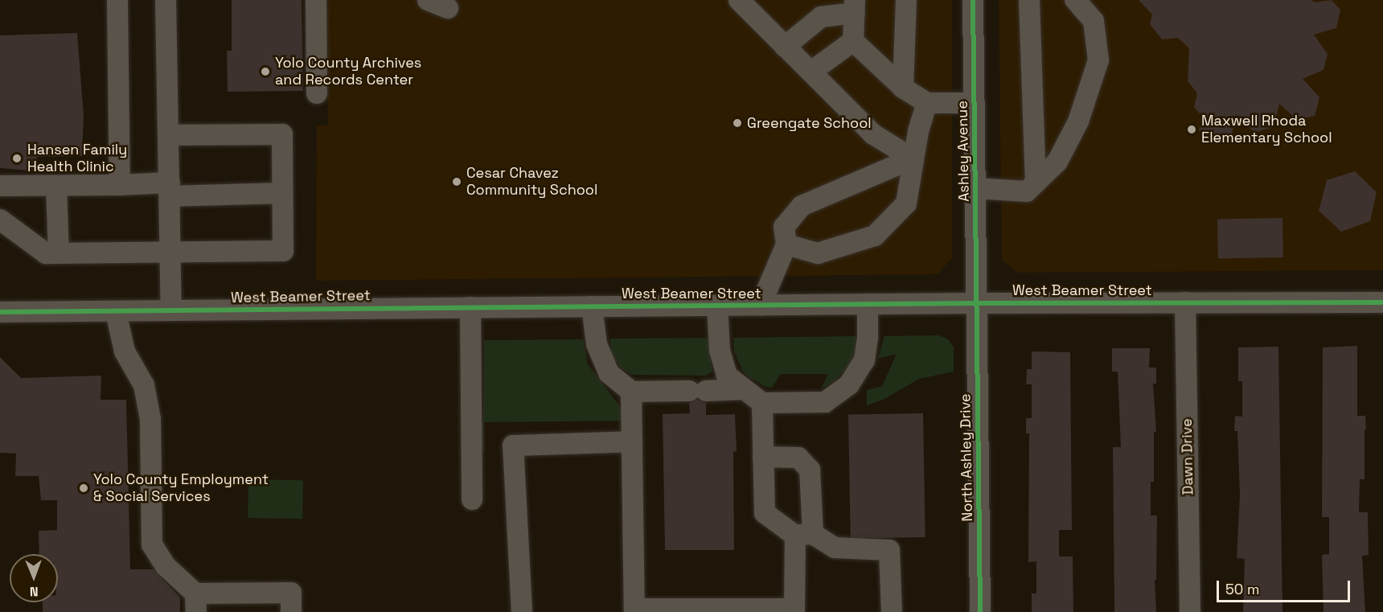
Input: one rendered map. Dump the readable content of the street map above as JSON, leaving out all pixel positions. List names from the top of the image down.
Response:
{
  "streets": {
    "street": [
      "Ashley Avenue",
      "West Beamer Street",
      "Dawn Drive",
      "North Ashley Drive"
    ]
  },
  "crossings": [
    ["Ashley Avenue", "West Beamer Street"],
    ["Ashley Avenue", "North Ashley Drive"],
    ["West Beamer Street", "Dawn Drive"],
    ["West Beamer Street", "North Ashley Drive"]
  ],
  "places": [
    "Yolo County Archives and Records Center",
    "Greengate School",
    "Maxwell Rhoda Elementary School",
    "Hansen Family Health Clinic",
    "Cesar Chavez Community School",
    "Yolo County Employment & Social Services"
  ],
  "scale_bar": "50 m",
  "north": "bottom"
}
